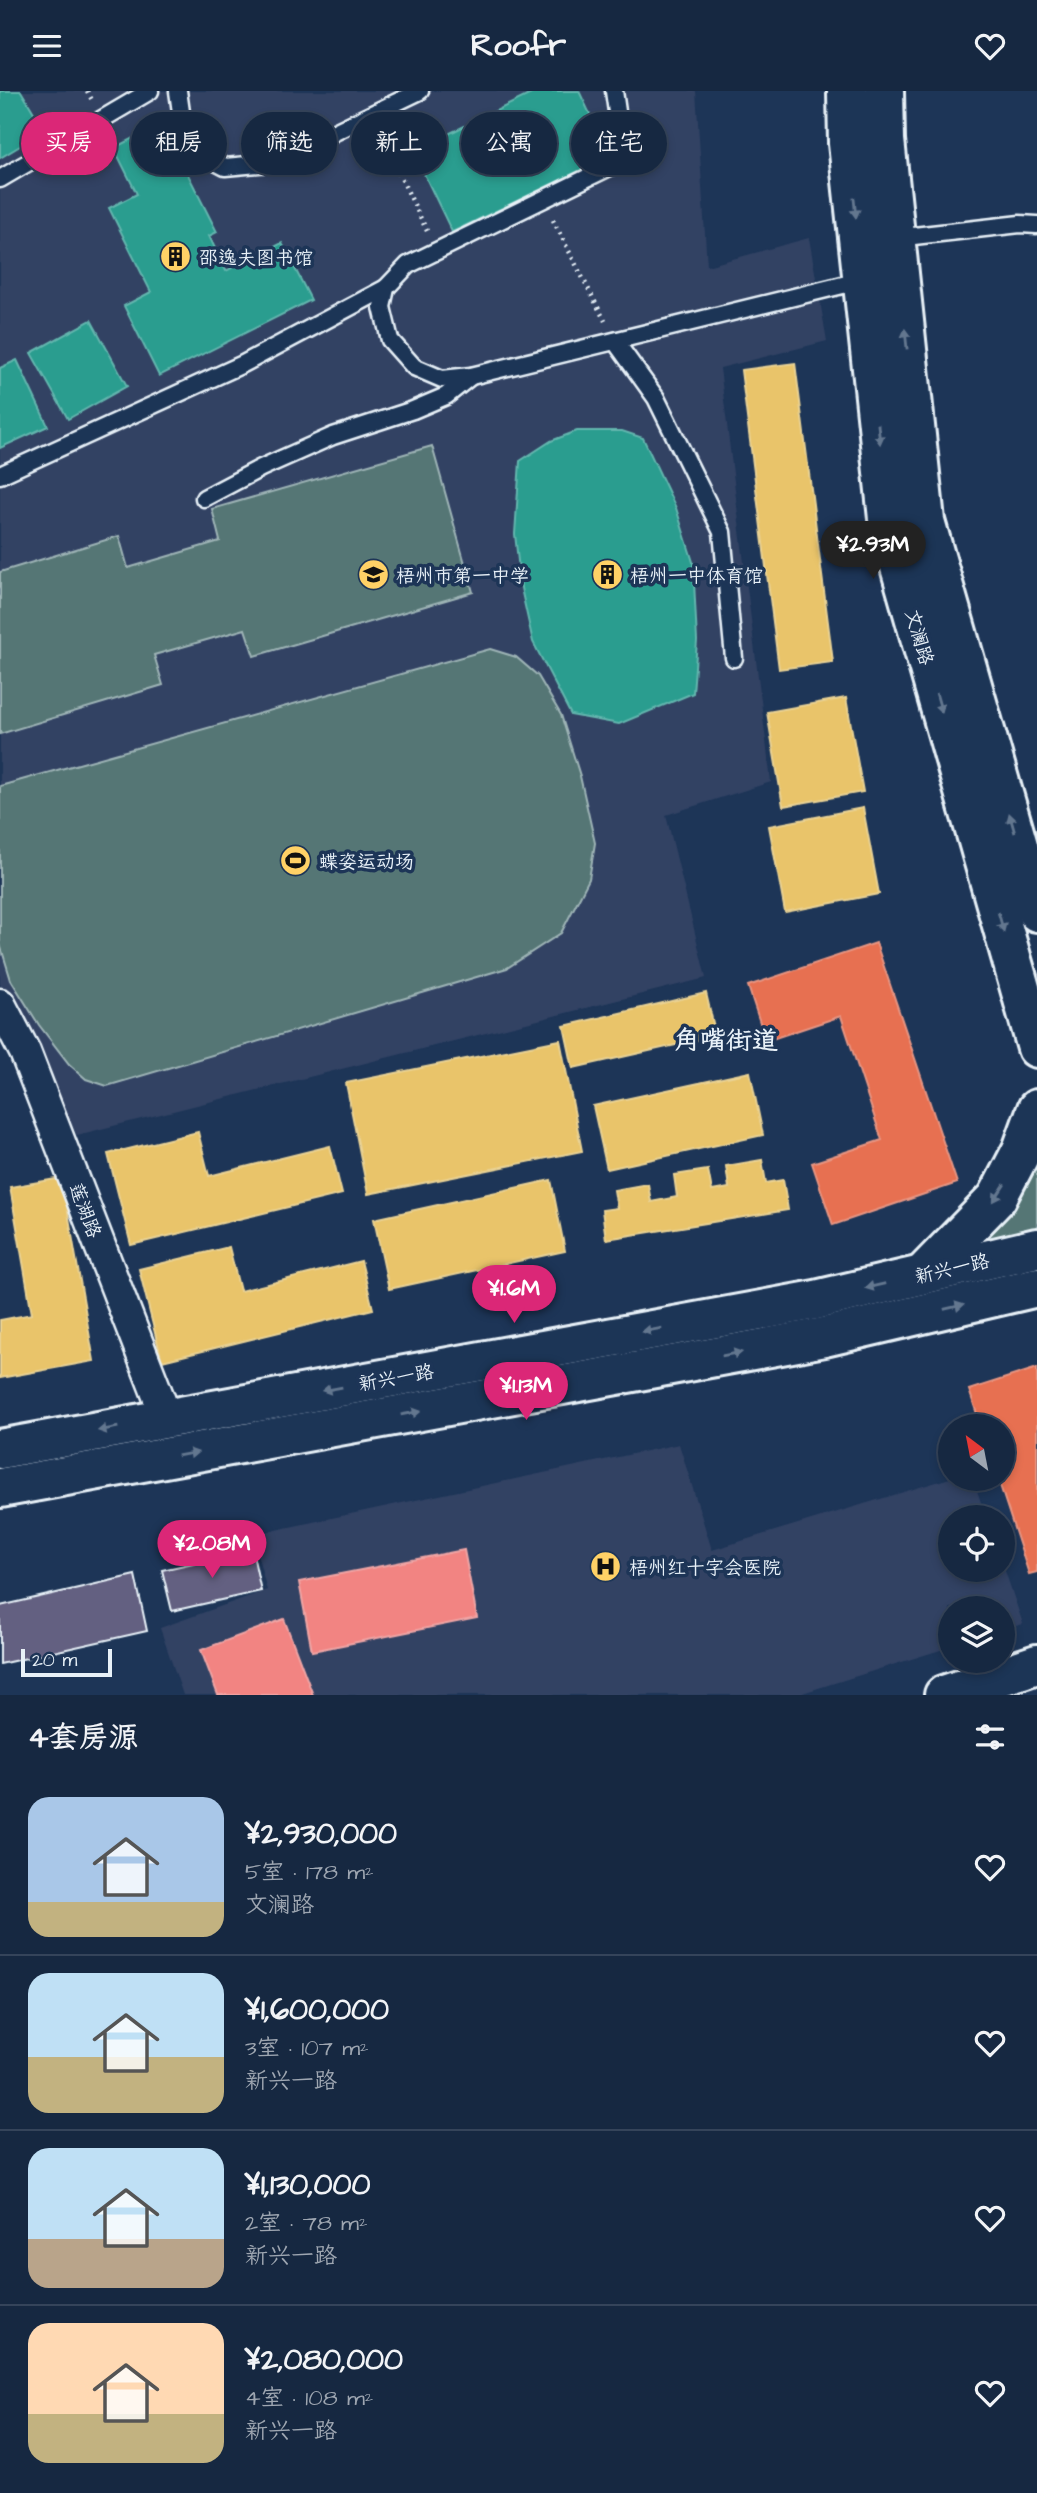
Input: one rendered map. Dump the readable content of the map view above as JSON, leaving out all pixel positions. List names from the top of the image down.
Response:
{
  "streets": {
    "main road": ["文澜路", "新兴一路"],
    "street": ["莲湖路"]
  },
  "crossings": [
    ["莲湖路", "新兴一路"]
  ],
  "districts": ["角嘴街道"],
  "places": {
    "building": ["邵逸夫图书馆", "梧州一中体育馆"],
    "school or university": ["梧州市第一中学"],
    "sports": ["蝶姿运动场"],
    "hospital": ["梧州红十字会医院"]
  },
  "scale_bar": "20 m",
  "north": "top left",
  "page": {
    "header": "Roofr",
    "chip": [
      "买房",
      "租房",
      "筛选",
      "新上",
      "公寓",
      "住宅"
    ],
    "price": [
      "¥2.93M",
      "¥1.6M",
      "¥1.13M",
      "¥2.08M"
    ],
    "scale": "20 m",
    "heading": "4套房源",
    "list": [
      {
        "name": "¥2,930,000",
        "note": "5室 · 178 m² · 文澜路"
      },
      {
        "name": "¥1,600,000",
        "note": "3室 · 107 m² · 新兴一路"
      },
      {
        "name": "¥1,130,000",
        "note": "2室 · 78 m² · 新兴一路"
      },
      {
        "name": "¥2,080,000",
        "note": "4室 · 108 m² · 新兴一路"
      }
    ]
  }
}
